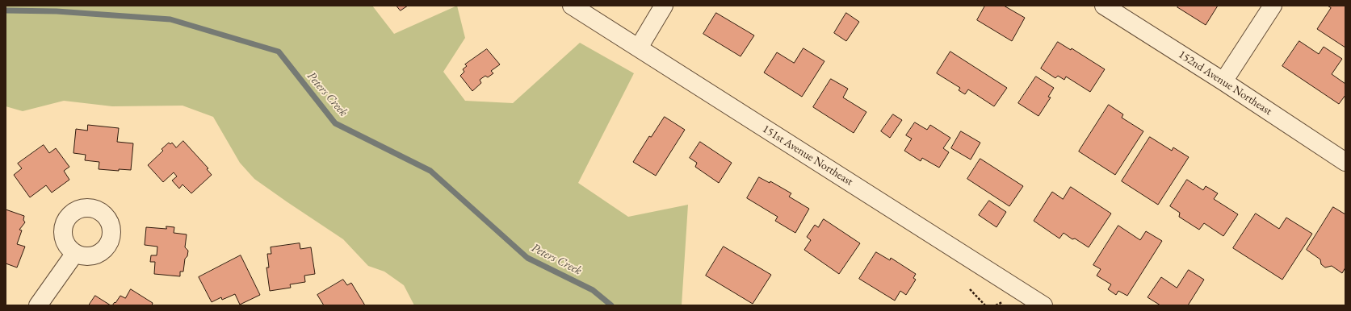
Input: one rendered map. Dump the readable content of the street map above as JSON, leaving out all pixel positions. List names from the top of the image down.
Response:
{
  "streets": {
    "street": ["152nd Avenue Northeast", "151st Avenue Northeast"]
  },
  "water": ["Peters Creek"]
}
